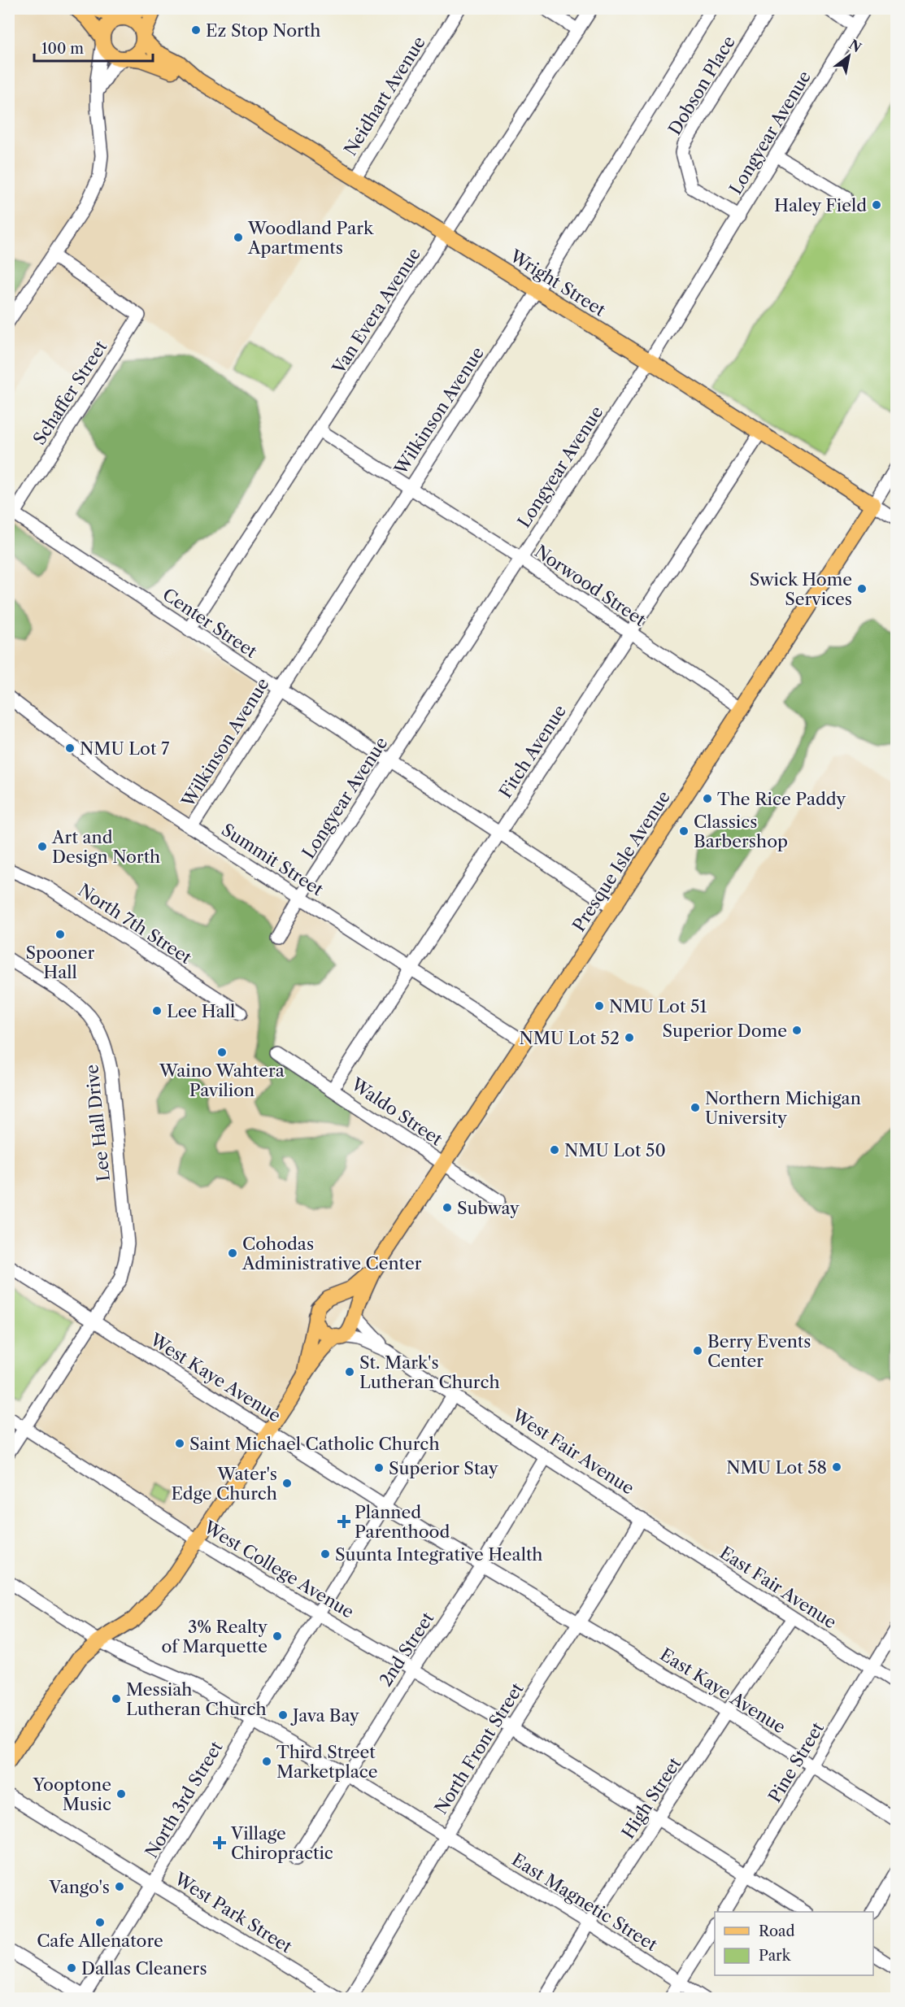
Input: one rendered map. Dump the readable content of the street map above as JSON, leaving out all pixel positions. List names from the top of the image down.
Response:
{
  "streets": {
    "main road": ["Wright Street", "Presque Isle Avenue", "West Fair Avenue"],
    "street": [
      "Dobson Place",
      "Neidhart Avenue",
      "Longyear Avenue",
      "Van Evera Avenue",
      "Schaffer Street",
      "Wilkinson Avenue",
      "Norwood Street",
      "Center Street",
      "Fitch Avenue",
      "Summit Street",
      "North 7th Street",
      "Waldo Street",
      "Lee Hall Drive",
      "West Kaye Avenue",
      "West College Avenue",
      "East Fair Avenue",
      "2nd Street",
      "East Kaye Avenue",
      "North Front Street",
      "Pine Street",
      "High Street",
      "North 3rd Street",
      "East Magnetic Street",
      "West Park Street"
    ]
  },
  "crossings": [
    ["Dobson Place", "Longyear Avenue"],
    ["Neidhart Avenue", "Wright Street"],
    ["Longyear Avenue", "Wright Street"],
    ["Longyear Avenue", "Norwood Street"],
    ["Longyear Avenue", "Center Street"],
    ["Longyear Avenue", "Summit Street"],
    ["Wright Street", "Van Evera Avenue"],
    ["Wright Street", "Wilkinson Avenue"],
    ["Wright Street", "Fitch Avenue"],
    ["Wright Street", "Presque Isle Avenue"],
    ["Van Evera Avenue", "Norwood Street"],
    ["Van Evera Avenue", "Center Street"],
    ["Schaffer Street", "Center Street"],
    ["Wilkinson Avenue", "Norwood Street"],
    ["Wilkinson Avenue", "Center Street"],
    ["Wilkinson Avenue", "Summit Street"],
    ["Norwood Street", "Fitch Avenue"],
    ["Norwood Street", "Presque Isle Avenue"],
    ["Center Street", "Fitch Avenue"],
    ["Center Street", "Presque Isle Avenue"],
    ["Fitch Avenue", "Summit Street"],
    ["Fitch Avenue", "Waldo Street"],
    ["Summit Street", "Presque Isle Avenue"],
    ["Presque Isle Avenue", "Waldo Street"],
    ["Presque Isle Avenue", "West Kaye Avenue"],
    ["Presque Isle Avenue", "West Fair Avenue"],
    ["Presque Isle Avenue", "West College Avenue"],
    ["Presque Isle Avenue", "East Magnetic Street"],
    ["Lee Hall Drive", "West Kaye Avenue"],
    ["Lee Hall Drive", "West College Avenue"],
    ["West Kaye Avenue", "2nd Street"],
    ["West Kaye Avenue", "East Kaye Avenue"],
    ["West Kaye Avenue", "North Front Street"],
    ["West Kaye Avenue", "North 3rd Street"],
    ["West Fair Avenue", "East Fair Avenue"],
    ["West Fair Avenue", "2nd Street"],
    ["West Fair Avenue", "North Front Street"],
    ["West Fair Avenue", "North 3rd Street"],
    ["West College Avenue", "2nd Street"],
    ["West College Avenue", "North Front Street"],
    ["West College Avenue", "Pine Street"],
    ["West College Avenue", "High Street"],
    ["West College Avenue", "North 3rd Street"],
    ["East Fair Avenue", "North Front Street"],
    ["East Fair Avenue", "Pine Street"],
    ["East Fair Avenue", "High Street"],
    ["2nd Street", "East Magnetic Street"],
    ["East Kaye Avenue", "North Front Street"],
    ["East Kaye Avenue", "Pine Street"],
    ["East Kaye Avenue", "High Street"],
    ["North Front Street", "East Magnetic Street"],
    ["High Street", "East Magnetic Street"],
    ["North 3rd Street", "East Magnetic Street"],
    ["North 3rd Street", "West Park Street"]
  ],
  "places": {
    "other": [
      "Ez Stop North",
      "Haley Field",
      "Woodland Park Apartments",
      "Swick Home Services",
      "NMU Lot 7",
      "The Rice Paddy",
      "Classics Barbershop",
      "Art and Design North",
      "Spooner Hall",
      "NMU Lot 51",
      "Lee Hall",
      "Superior Dome",
      "NMU Lot 52",
      "Waino Wahtera Pavilion",
      "Northern Michigan University",
      "NMU Lot 50",
      "Subway",
      "Cohodas Administrative Center",
      "Berry Events Center",
      "St. Mark's Lutheran Church",
      "Saint Michael Catholic Church",
      "NMU Lot 58",
      "Superior Stay",
      "Water's Edge Church",
      "Suunta Integrative Health",
      "3% Realty of Marquette",
      "Messiah Lutheran Church",
      "Java Bay",
      "Third Street Marketplace",
      "Yooptone Music",
      "Vango's",
      "Cafe Allenatore",
      "Dallas Cleaners"
    ],
    "health": ["Planned Parenthood", "Village Chiropractic"]
  },
  "legend": ["Road", "Park"],
  "scale_bar": "100 m",
  "north": "top right"
}
